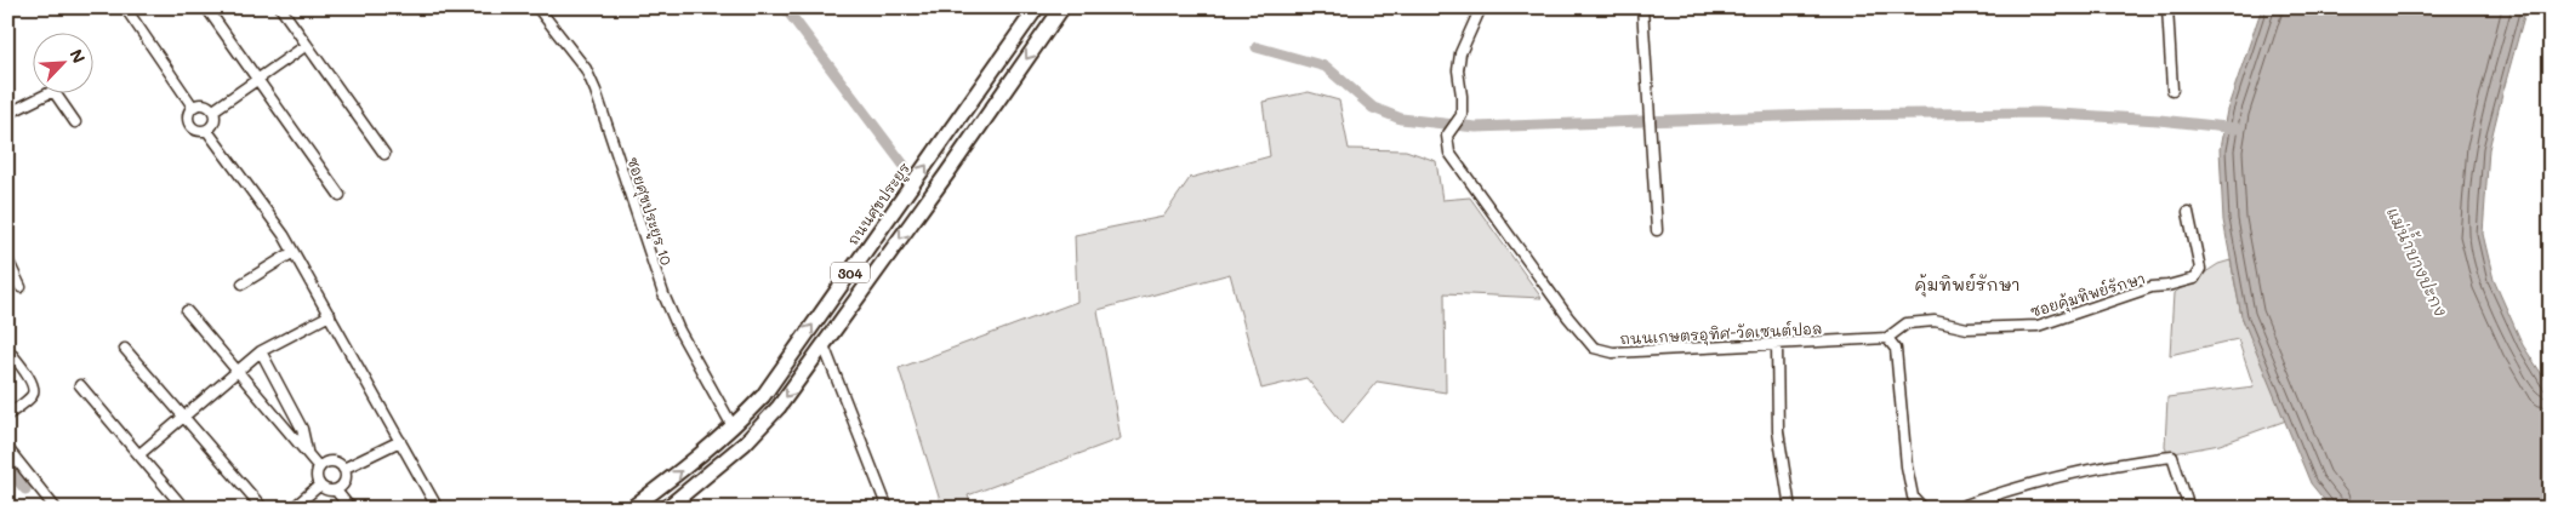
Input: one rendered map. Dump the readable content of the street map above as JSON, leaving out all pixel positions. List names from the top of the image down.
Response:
{
  "streets": {
    "main road": ["ถนนศุขประยูร", "304"],
    "street": ["ซอยศุขประยูร 10", "ซอยคุ้มทิพย์รักษา", "ถนนเกษตรอุทิศ-วัดเซนต์ปอล"]
  },
  "crossings": [
    ["ถนนศุขประยูร", "ซอยศุขประยูร 10"],
    ["ซอยคุ้มทิพย์รักษา", "ถนนเกษตรอุทิศ-วัดเซนต์ปอล"]
  ],
  "districts": ["คุ้มทิพย์รักษา"],
  "water": ["แม่น้ำบางปะกง"],
  "north": "top right"
}
